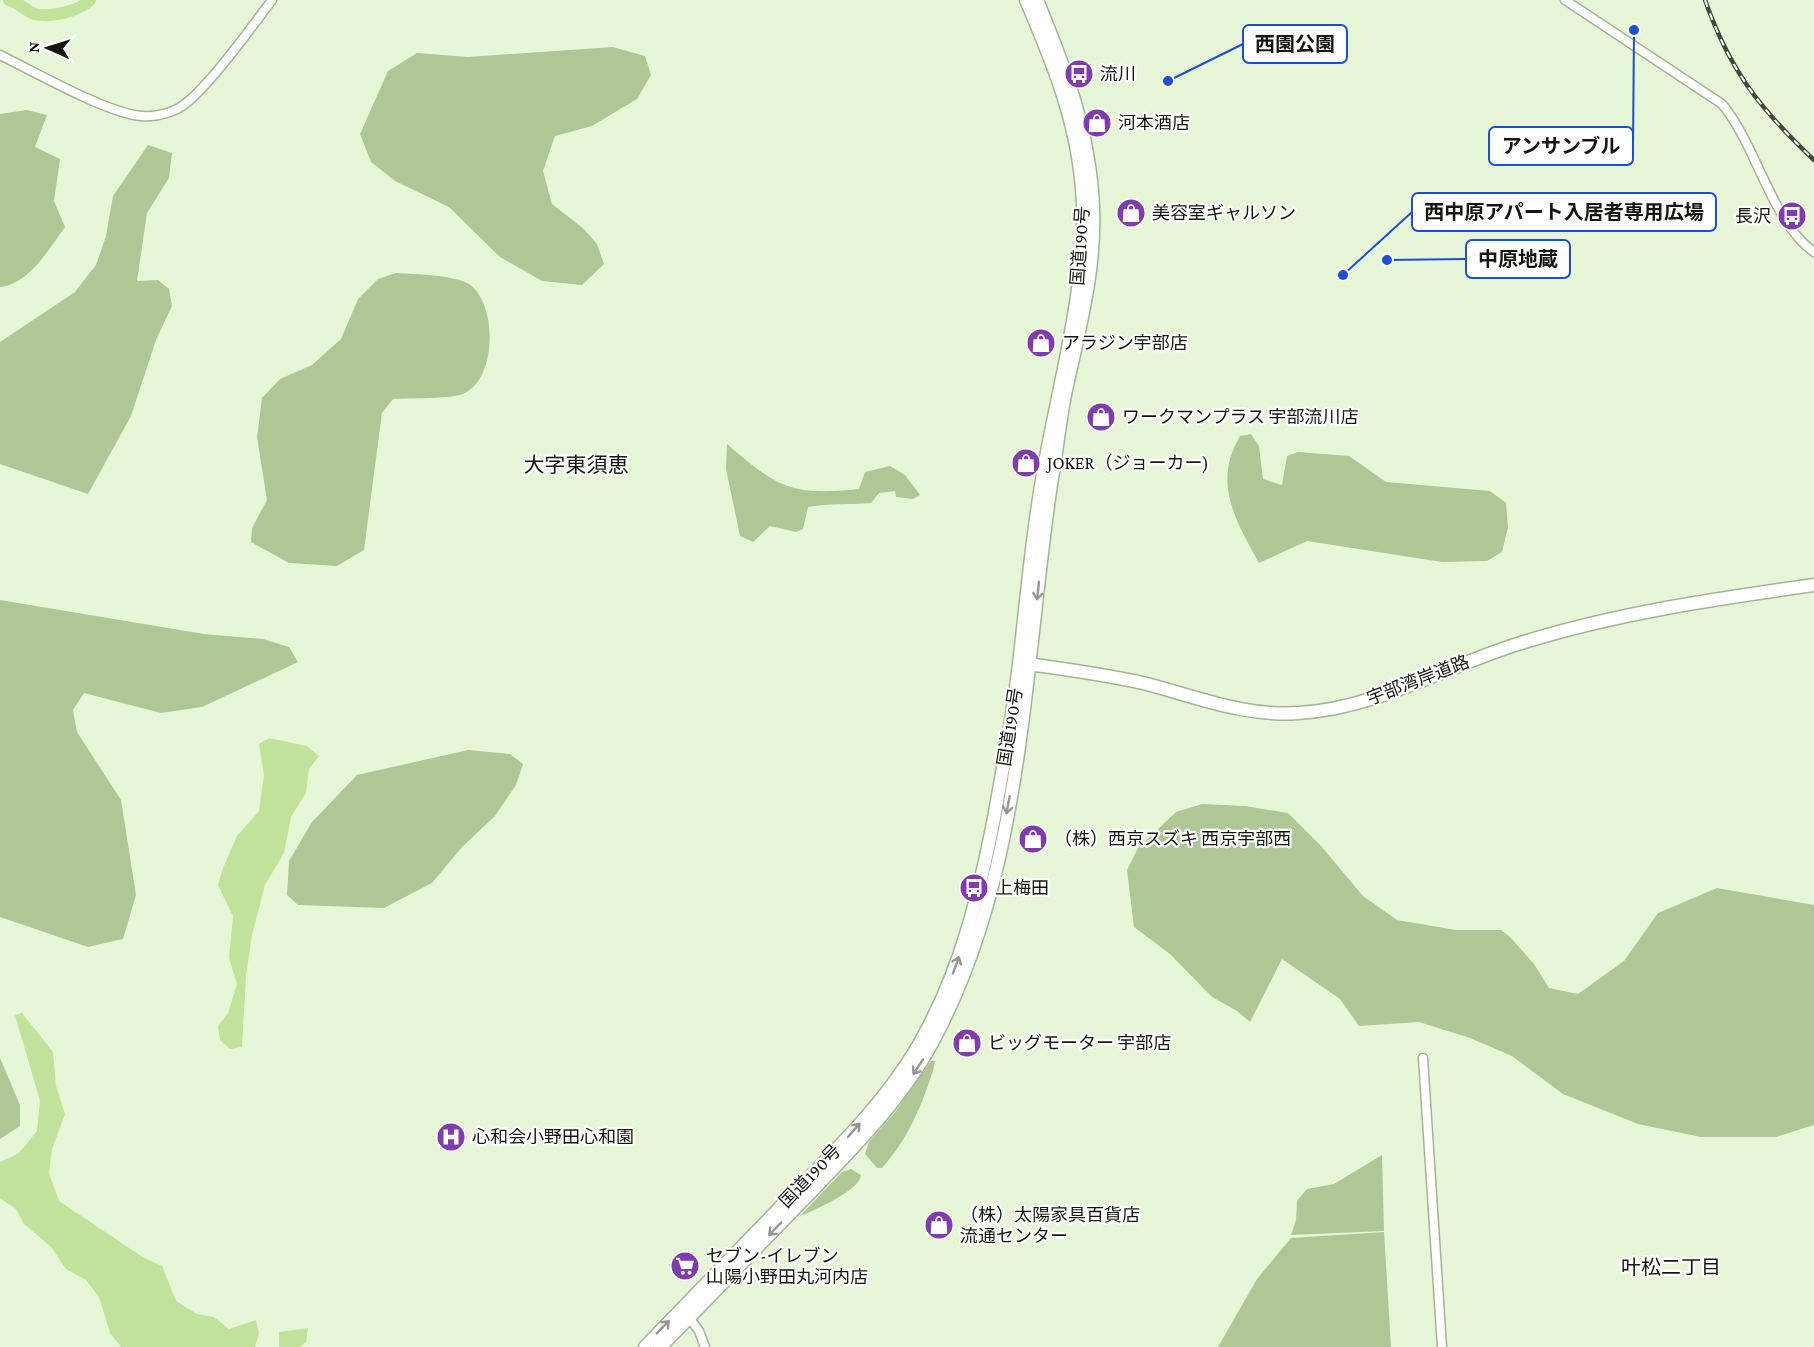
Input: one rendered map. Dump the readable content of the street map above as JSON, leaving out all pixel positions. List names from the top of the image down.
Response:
{
  "streets": {
    "highway": ["国道190号", "宇部湾岸道路"]
  },
  "crossings": [
    ["国道190号", "宇部湾岸道路"]
  ],
  "districts": ["大字東須恵", "叶松二丁目"],
  "places": {
    "other": [
      "アンサンブル",
      "西園公園",
      "中原地蔵",
      "西中原アパート入居者専用広場"
    ],
    "bus stop": ["流川", "長沢", "上梅田"],
    "shop": [
      "河本酒店",
      "美容室ギャルソン",
      "アラジン宇部店",
      "ワークマンプラス 宇部流川店",
      "JOKER（ジョーカー)",
      "（株）西京スズキ 西京宇部西",
      "ビッグモーター 宇部店",
      "（株）太陽家具百貨店 流通センター"
    ],
    "hospital": ["心和会小野田心和園"],
    "supermarket": ["セブン-イレブン 山陽小野田丸河内店"]
  },
  "north": "left"
}
